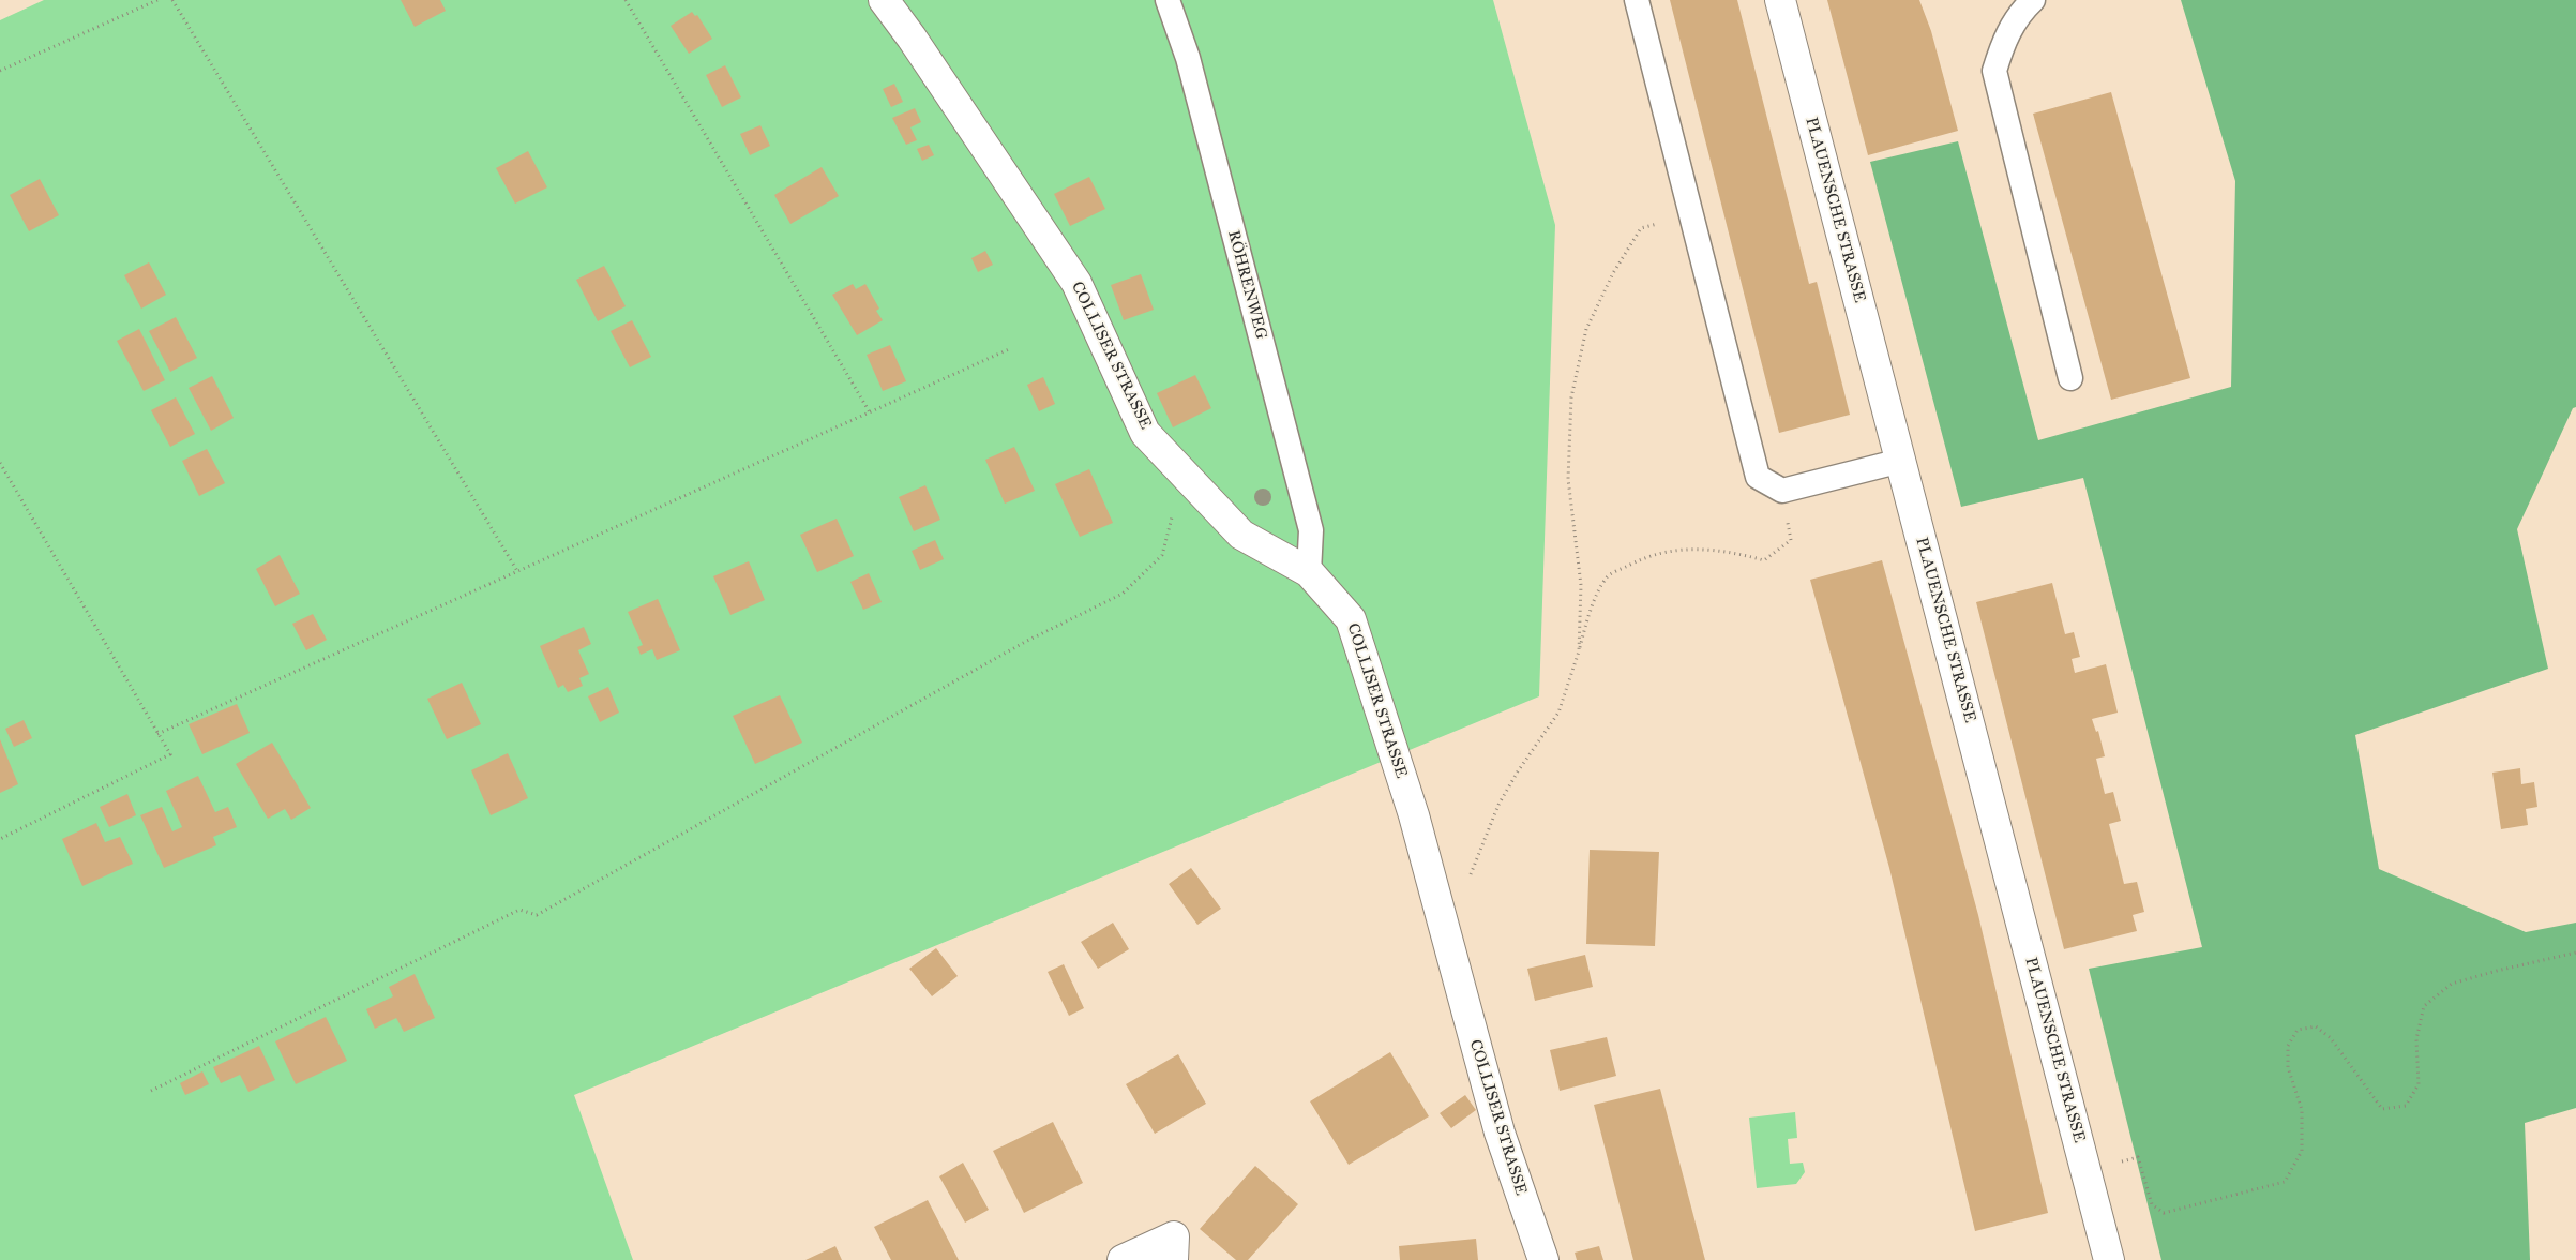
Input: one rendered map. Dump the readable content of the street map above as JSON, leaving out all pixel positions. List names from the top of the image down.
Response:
{
  "streets": {
    "street": ["PLAUENSCHE STRASSE", "COLLISER STRASSE"],
    "lane": ["RÖHRENWEG"]
  },
  "crossings": [
    ["RÖHRENWEG", "COLLISER STRASSE"]
  ]
}
